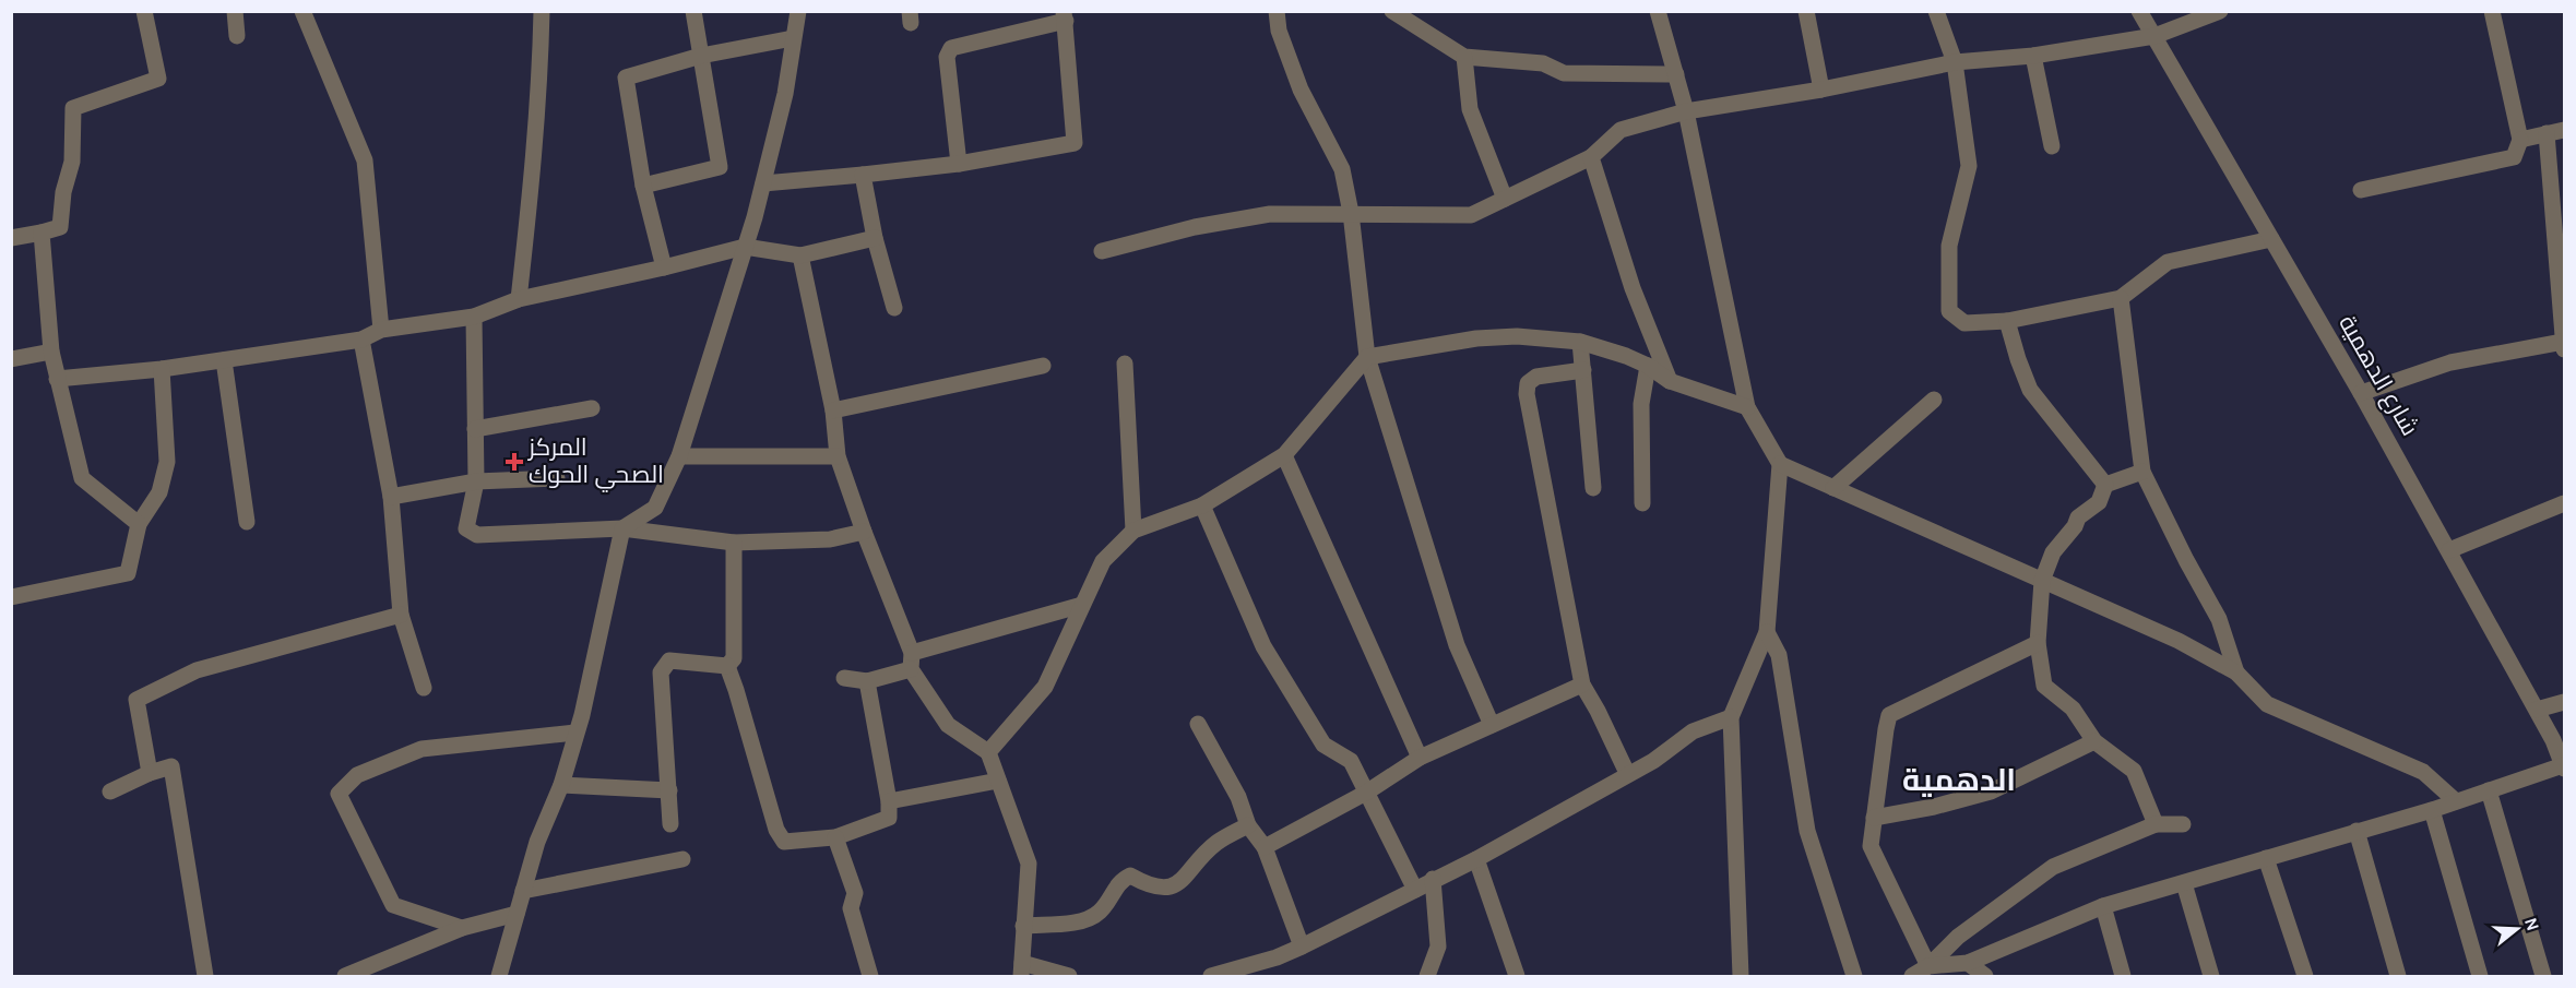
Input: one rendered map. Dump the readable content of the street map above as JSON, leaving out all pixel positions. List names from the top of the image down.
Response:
{
  "streets": {
    "street": ["شارع الدهمية"]
  },
  "districts": ["الدهمية"],
  "places": {
    "health": ["المركز الصحي الحوك"]
  },
  "north": "right"
}
